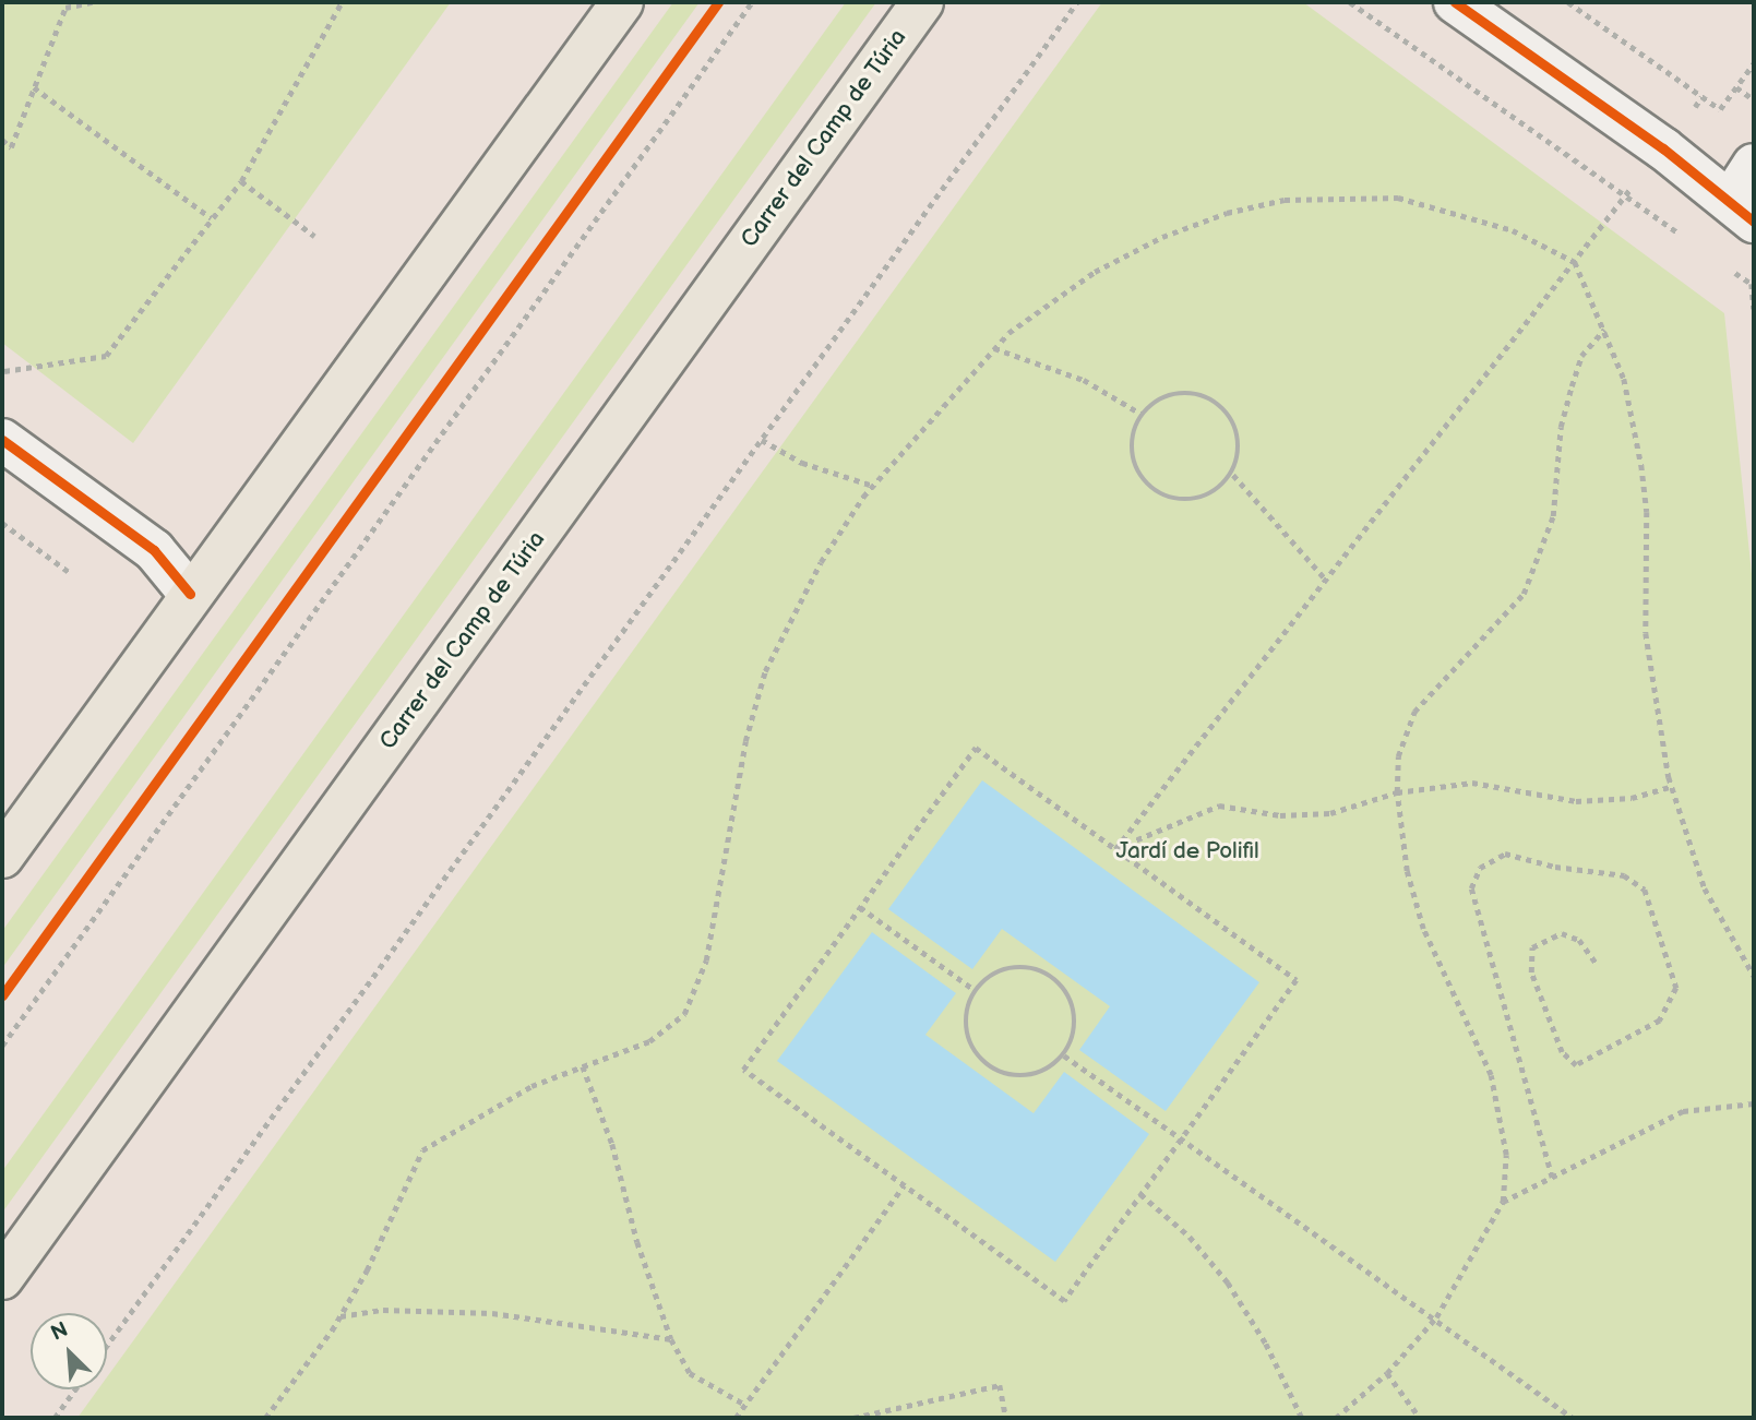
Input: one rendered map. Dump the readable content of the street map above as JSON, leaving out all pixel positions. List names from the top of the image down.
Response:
{
  "streets": {
    "main road": ["Carrer del Camp de Túria"]
  },
  "parks": ["Jardí de Polifil"],
  "north": "top left"
}
